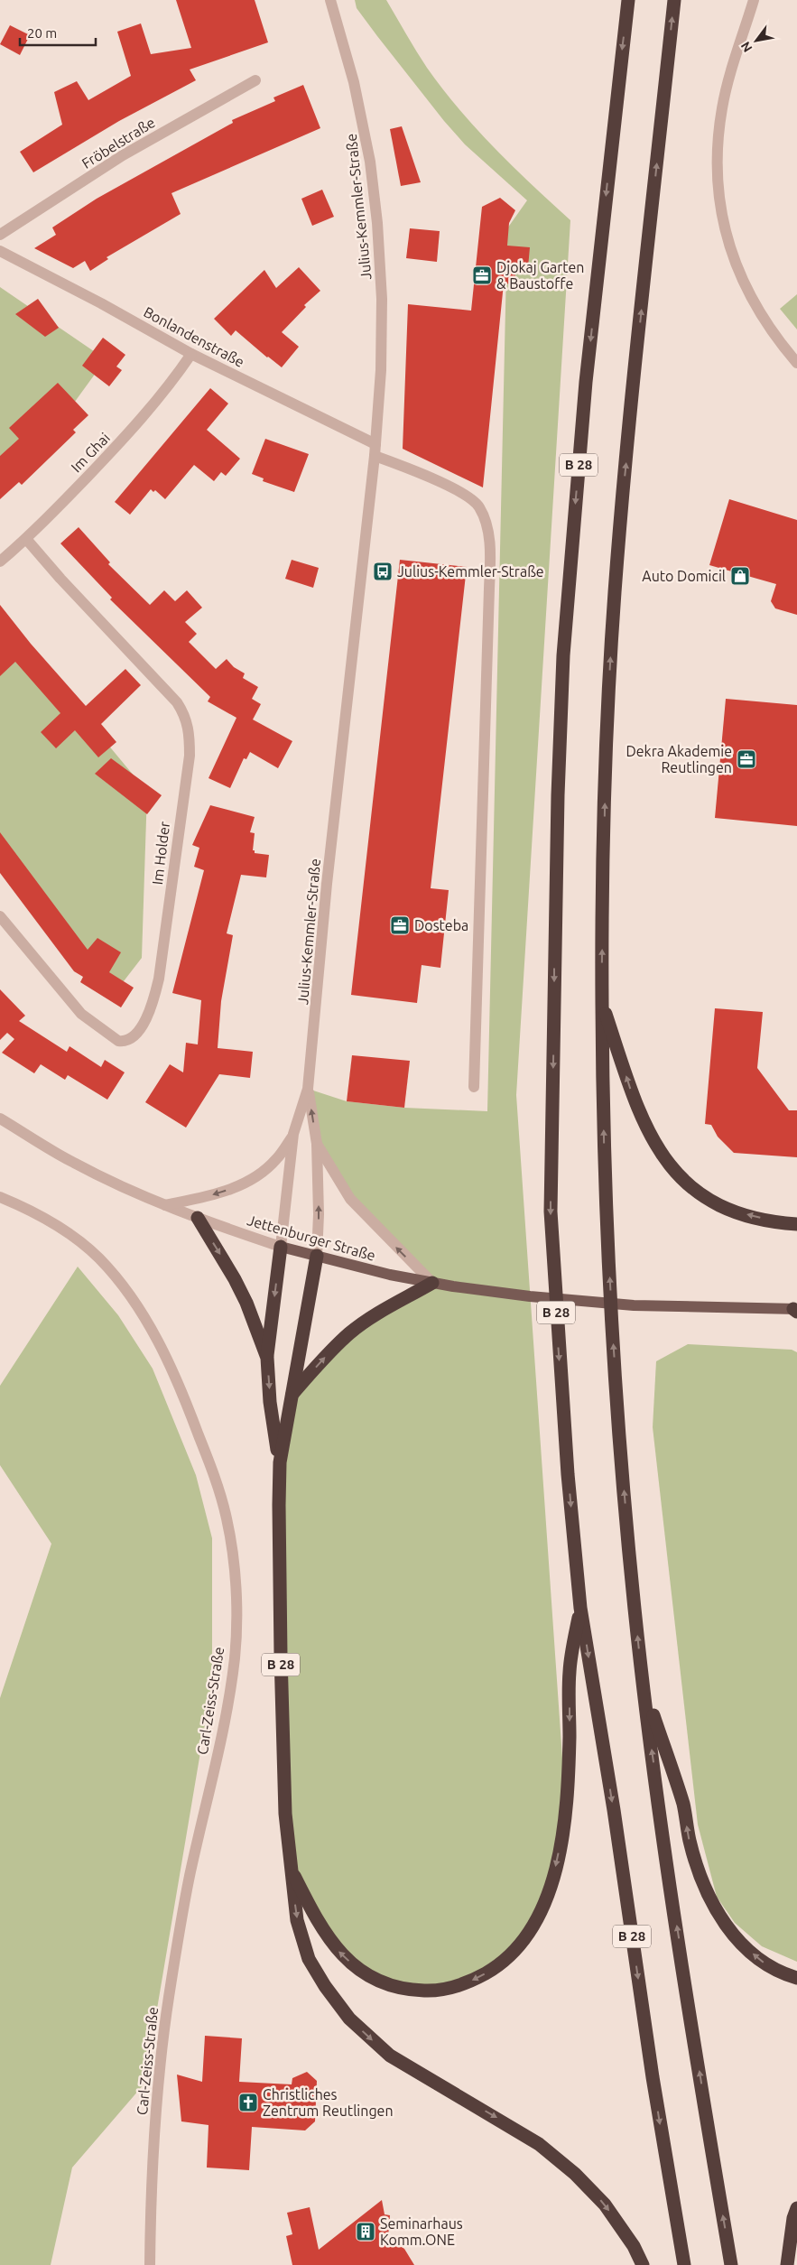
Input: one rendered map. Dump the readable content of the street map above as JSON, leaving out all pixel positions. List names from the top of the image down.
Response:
{
  "streets": {
    "highway": ["B 28"],
    "main road": ["Jettenburger Straße"],
    "street": [
      "Fröbelstraße",
      "Julius-Kemmler-Straße",
      "Bonlandenstraße",
      "Im Ghai",
      "Im Holder",
      "Carl-Zeiss-Straße"
    ]
  },
  "crossings": [
    ["Julius-Kemmler-Straße", "Bonlandenstraße"],
    ["Julius-Kemmler-Straße", "B 28"],
    ["Julius-Kemmler-Straße", "Jettenburger Straße"],
    ["Bonlandenstraße", "Im Ghai"],
    ["Im Ghai", "Im Holder"],
    ["B 28", "Jettenburger Straße"]
  ],
  "places": {
    "office": ["Djokaj Garten & Baustoffe", "Dekra Akademie Reutlingen", "Dosteba"],
    "bus stop": ["Julius-Kemmler-Straße"],
    "shop": ["Auto Domicil"],
    "church": ["Christliches Zentrum Reutlingen"],
    "building": ["Seminarhaus Komm.ONE"]
  },
  "scale_bar": "20 m",
  "north": "bottom left"
}
